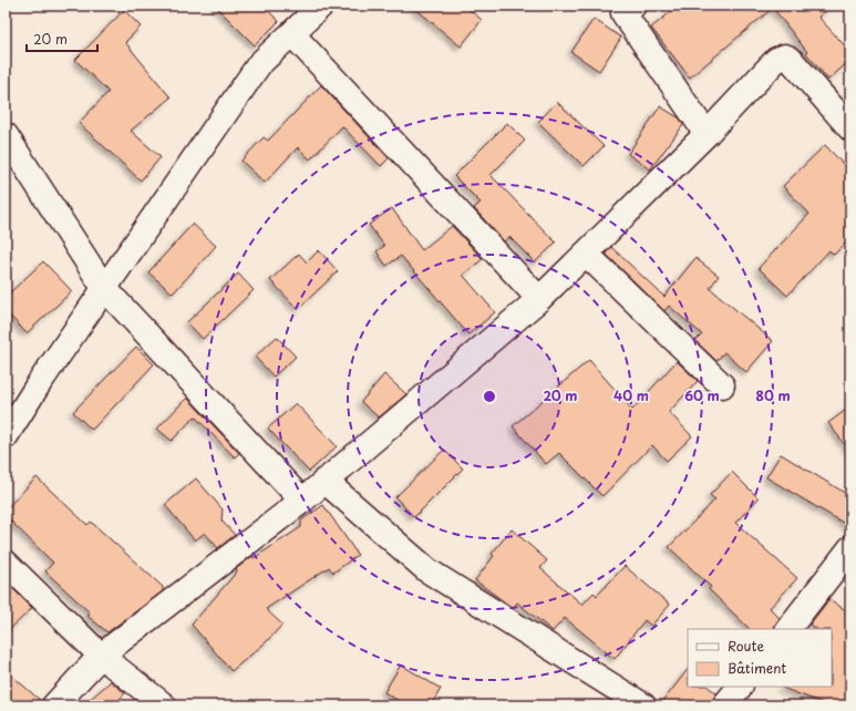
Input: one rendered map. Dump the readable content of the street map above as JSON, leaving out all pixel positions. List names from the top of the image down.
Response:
{
  "legend": ["Route", "Bâtiment"],
  "scale_bar": "20 m",
  "rings": [
    "20 m",
    "40 m",
    "60 m",
    "80 m"
  ]
}
